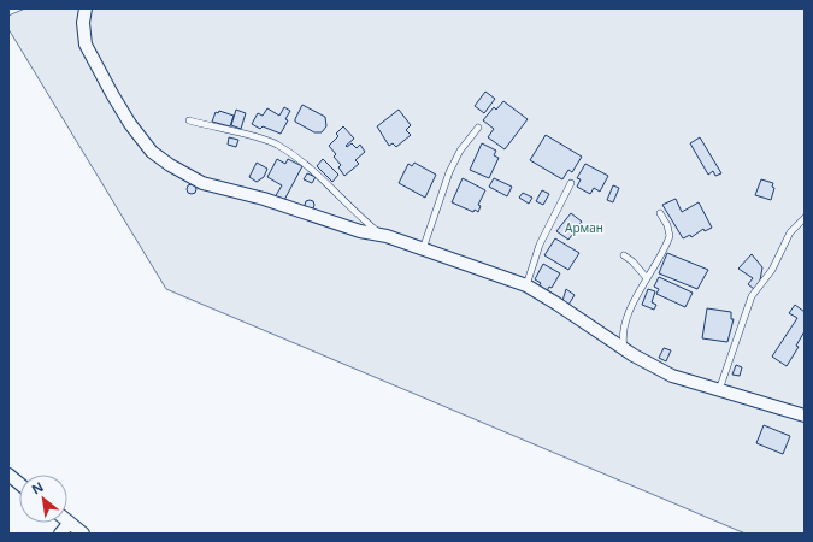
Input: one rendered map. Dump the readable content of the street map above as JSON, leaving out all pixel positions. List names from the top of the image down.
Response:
{
  "parks": ["Арман"],
  "north": "top left"
}
